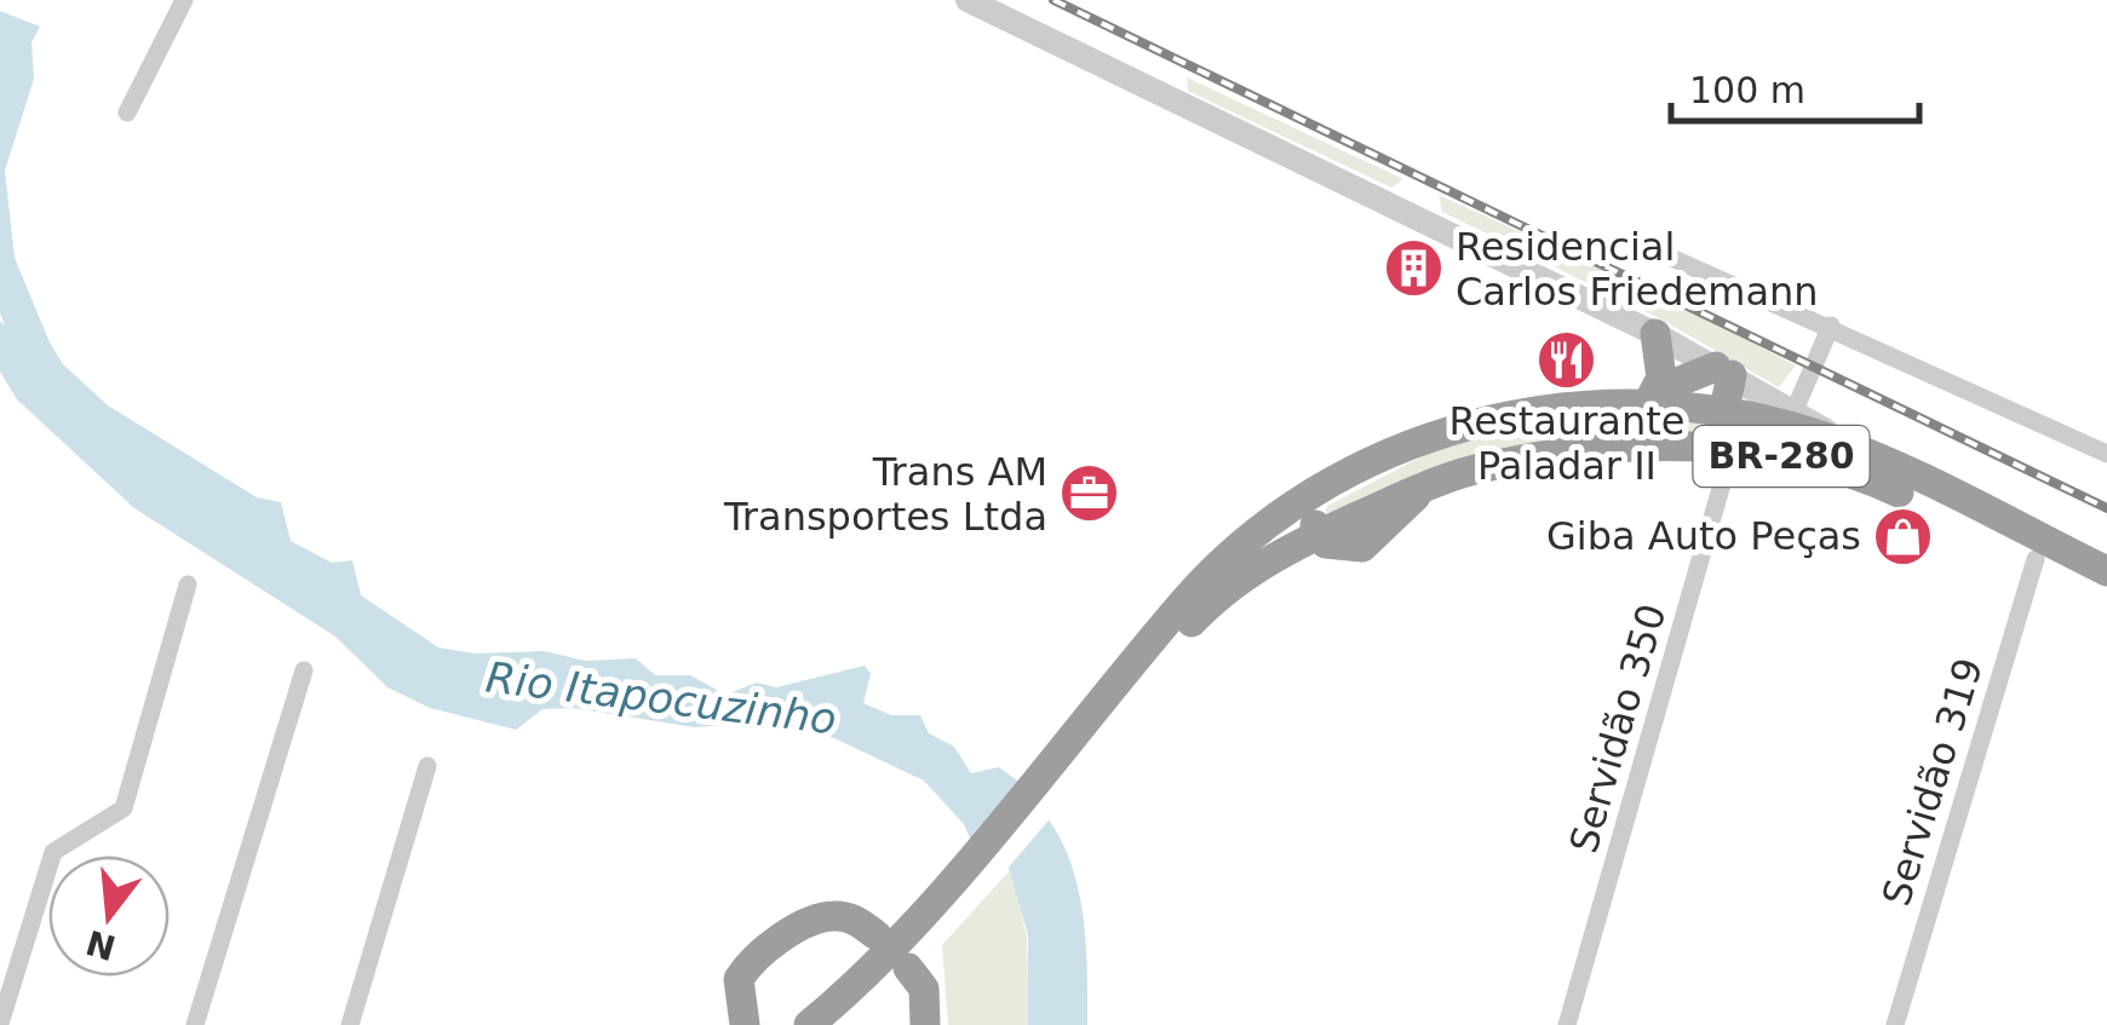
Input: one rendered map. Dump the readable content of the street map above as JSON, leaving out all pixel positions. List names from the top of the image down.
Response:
{
  "streets": {
    "highway": ["BR-280"],
    "street": ["Servidão 350", "Servidão 319"]
  },
  "crossings": [
    ["BR-280", "Servidão 350"],
    ["BR-280", "Servidão 319"]
  ],
  "water": ["Rio Itapocuzinho"],
  "places": {
    "building": ["Residencial Carlos Friedemann"],
    "restaurant": ["Restaurante Paladar II"],
    "office": ["Trans AM Transportes Ltda"],
    "shop": ["Giba Auto Peças"]
  },
  "scale_bar": "100 m",
  "north": "bottom"
}
